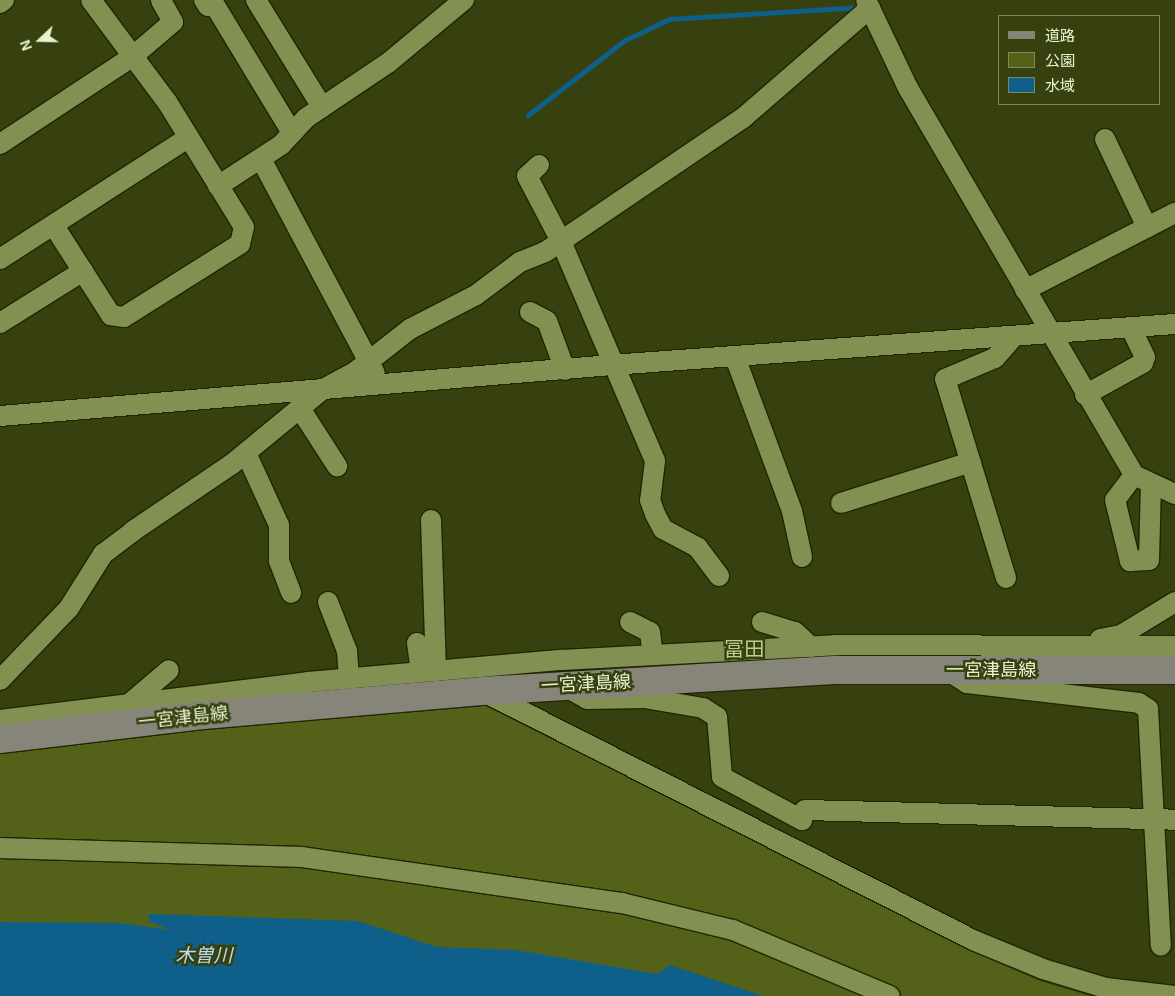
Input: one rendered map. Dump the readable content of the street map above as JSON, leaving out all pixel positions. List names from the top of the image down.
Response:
{
  "streets": {
    "main road": ["一宮津島線"]
  },
  "districts": ["冨田"],
  "water": ["木曽川"],
  "legend": ["道路", "公園", "水域"],
  "north": "left"
}
